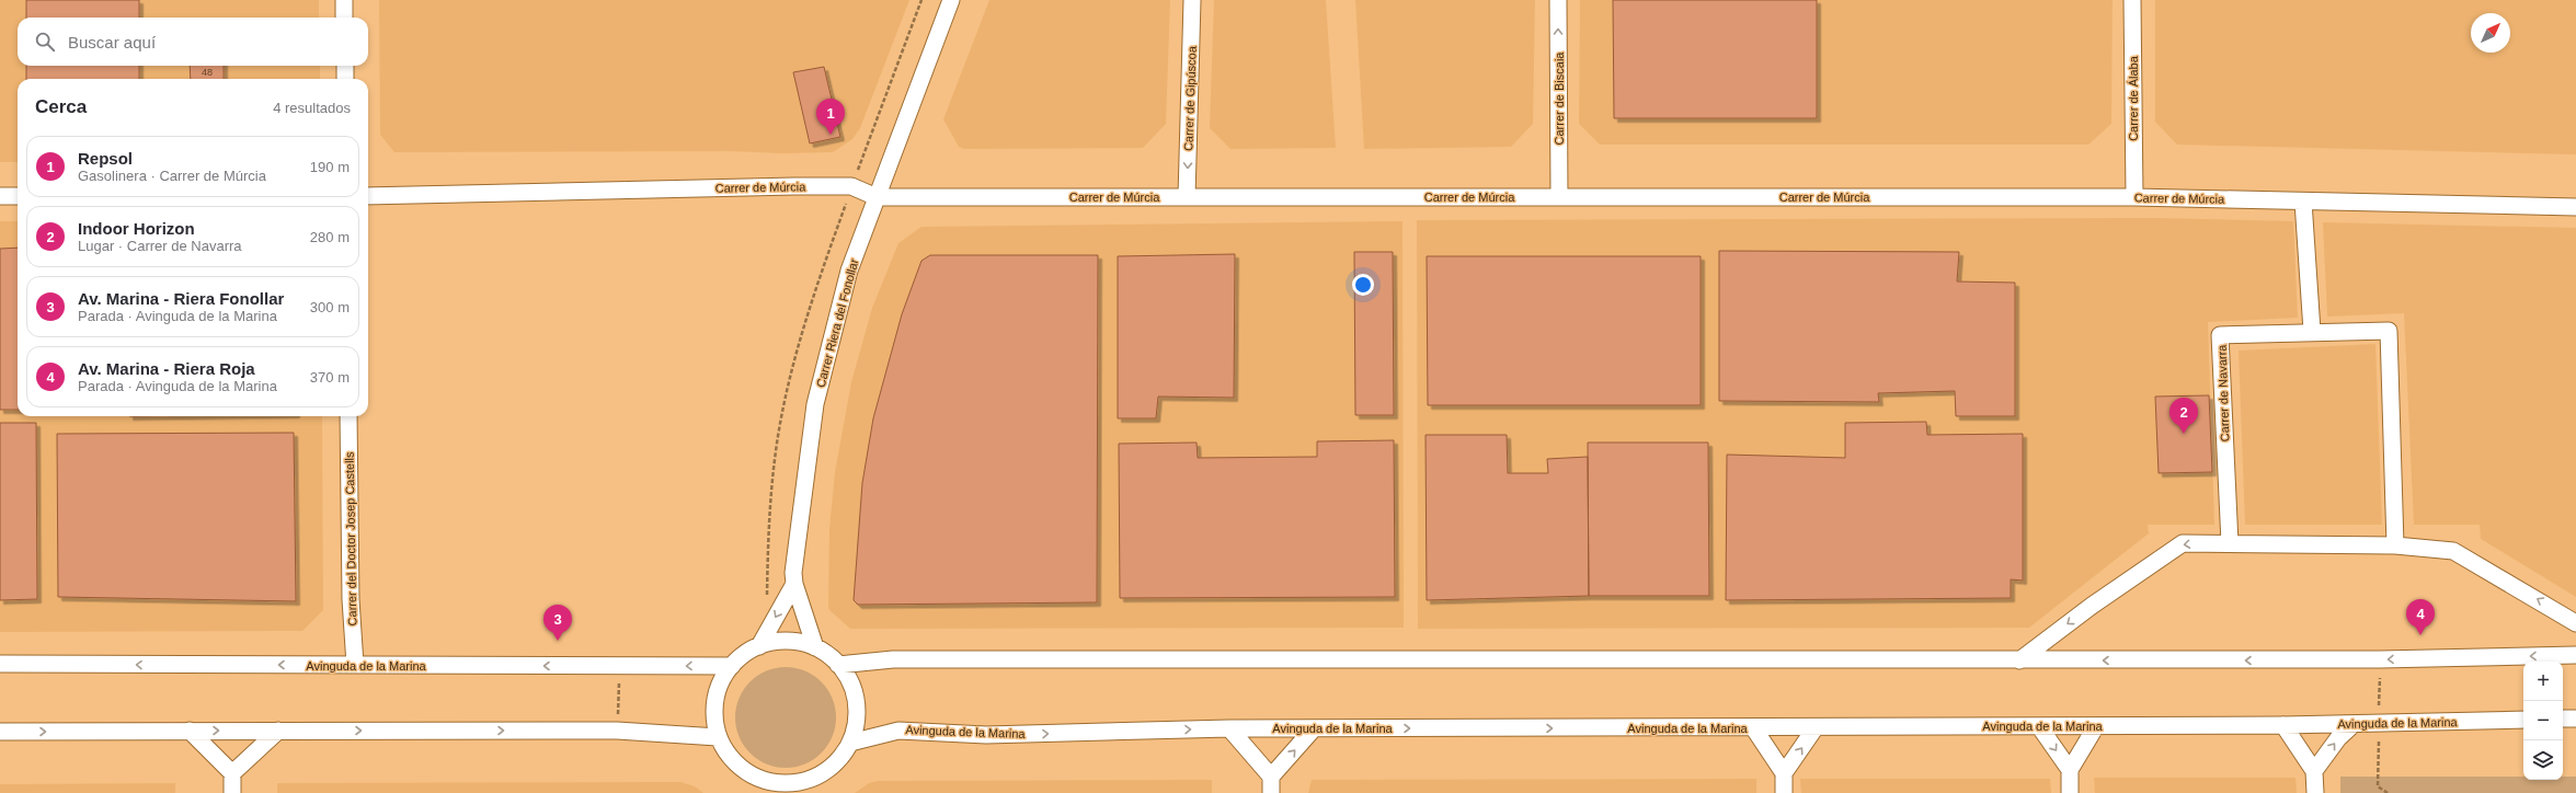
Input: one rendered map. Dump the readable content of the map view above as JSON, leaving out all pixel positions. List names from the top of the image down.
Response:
{
  "streets": {
    "street": [
      "Carrer de Gipúscoa",
      "Carrer de Biscaia",
      "Carrer de Álaba",
      "Carrer de Múrcia",
      "Carrer Riera del Fonollar",
      "Carrer de Navarra",
      "Carrer del Doctor Josep Castells",
      "Avinguda de la Marina"
    ]
  },
  "crossings": [
    ["Carrer de Gipúscoa", "Carrer de Múrcia"],
    ["Carrer de Biscaia", "Carrer de Múrcia"],
    ["Carrer de Álaba", "Carrer de Múrcia"],
    ["Carrer de Múrcia", "Carrer Riera del Fonollar"],
    ["Carrer del Doctor Josep Castells", "Avinguda de la Marina"]
  ],
  "one_way": ["Carrer de Gipúscoa", "Carrer de Biscaia"],
  "house_numbers": ["48"],
  "north": "top right",
  "page": {
    "search": "Buscar aquí",
    "heading": ["Cerca", "4 resultados"],
    "pins": [
      "1",
      "2",
      "4",
      "3"
    ],
    "list": [
      {
        "mark": "1",
        "name": "Repsol",
        "note": "Gasolinera · Carrer de Múrcia",
        "value": "190 m"
      },
      {
        "mark": "2",
        "name": "Indoor Horizon",
        "note": "Lugar · Carrer de Navarra",
        "value": "280 m"
      },
      {
        "mark": "3",
        "name": "Av. Marina - Riera Fonollar",
        "note": "Parada · Avinguda de la Marina",
        "value": "300 m"
      },
      {
        "mark": "4",
        "name": "Av. Marina - Riera Roja",
        "note": "Parada · Avinguda de la Marina",
        "value": "370 m"
      }
    ],
    "map_buttons": ["+", "−"]
  }
}
